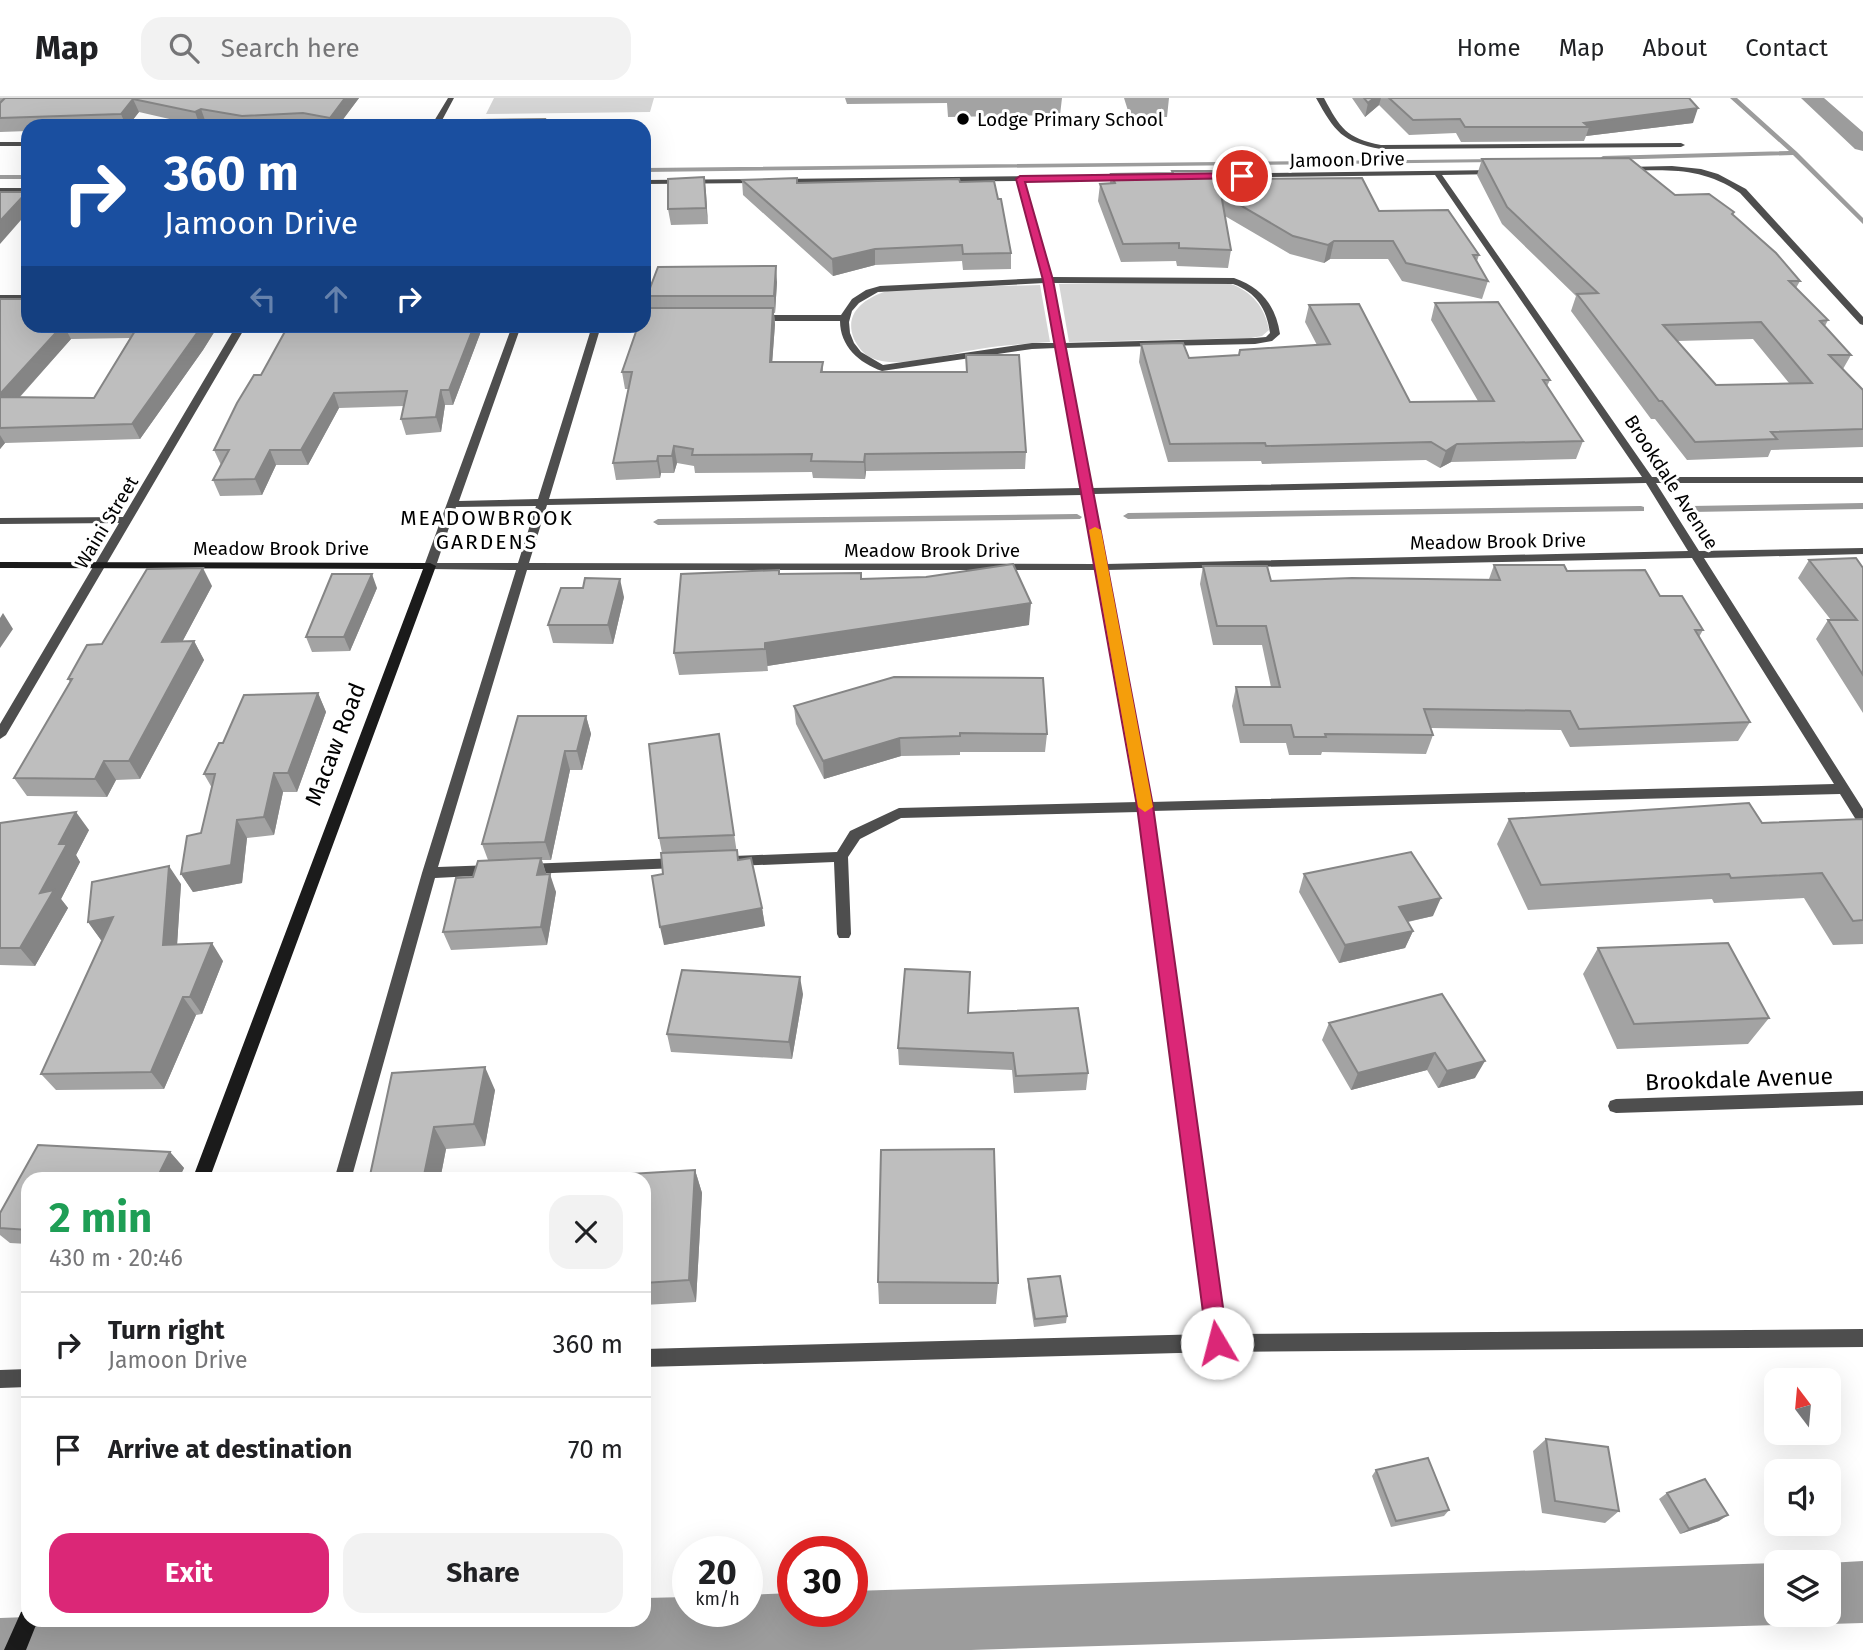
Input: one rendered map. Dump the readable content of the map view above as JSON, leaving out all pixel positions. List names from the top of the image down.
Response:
{
  "streets": {
    "street": [
      "Jamoon Drive",
      "Brookdale Avenue",
      "Waini Street",
      "Meadow Brook Drive",
      "Macaw Road"
    ]
  },
  "crossings": [
    ["Jamoon Drive", "Brookdale Avenue"],
    ["Brookdale Avenue", "Meadow Brook Drive"],
    ["Waini Street", "Meadow Brook Drive"],
    ["Meadow Brook Drive", "Macaw Road"]
  ],
  "districts": ["MEADOWBROOK GARDENS"],
  "places": ["Lodge Primary School"],
  "north": "top",
  "page": {
    "header": "Map",
    "search": "Search here",
    "nav": [
      "Home",
      "Map",
      "About",
      "Contact"
    ],
    "turn": ["360 m", "Jamoon Drive"],
    "heading": ["2 min", "430 m · 20:46"],
    "list": [
      {
        "name": "Turn right",
        "note": "Jamoon Drive",
        "value": "360 m"
      },
      {
        "name": "Arrive at destination",
        "value": "70 m"
      }
    ],
    "buttons": ["Exit", "Share"],
    "speed": "20 km/h",
    "limit": "30"
  }
}
